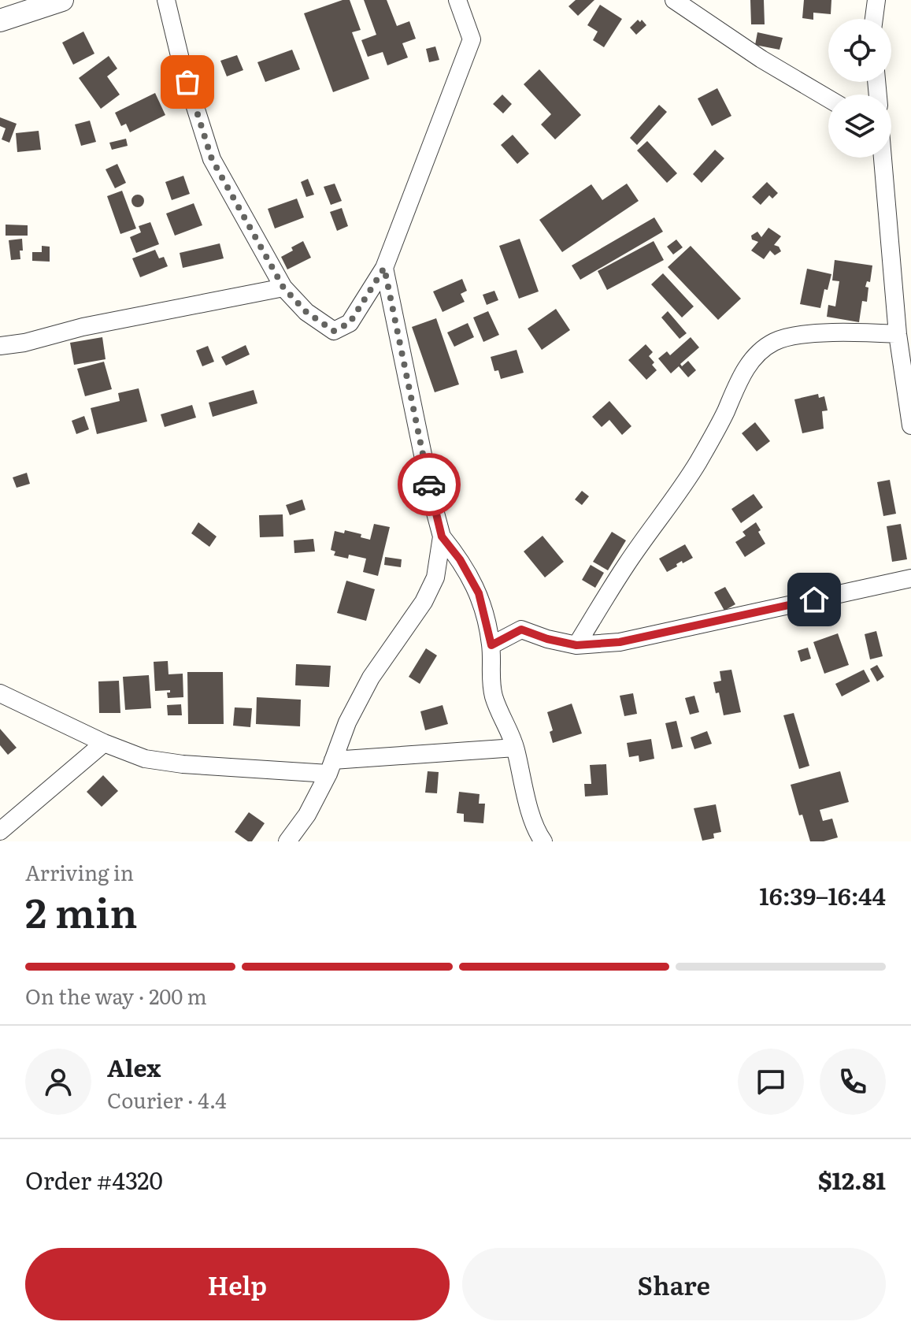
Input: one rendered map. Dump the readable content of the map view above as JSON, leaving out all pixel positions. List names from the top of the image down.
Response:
{
  "page": {
    "heading": ["2 min", "Arriving in", "16:39–16:44"],
    "panel": [
      "Alex",
      "Courier · 4.4",
      "Order #4320",
      "$12.81"
    ],
    "bar": "On the way · 200 m",
    "buttons": ["Help", "Share"]
  }
}
